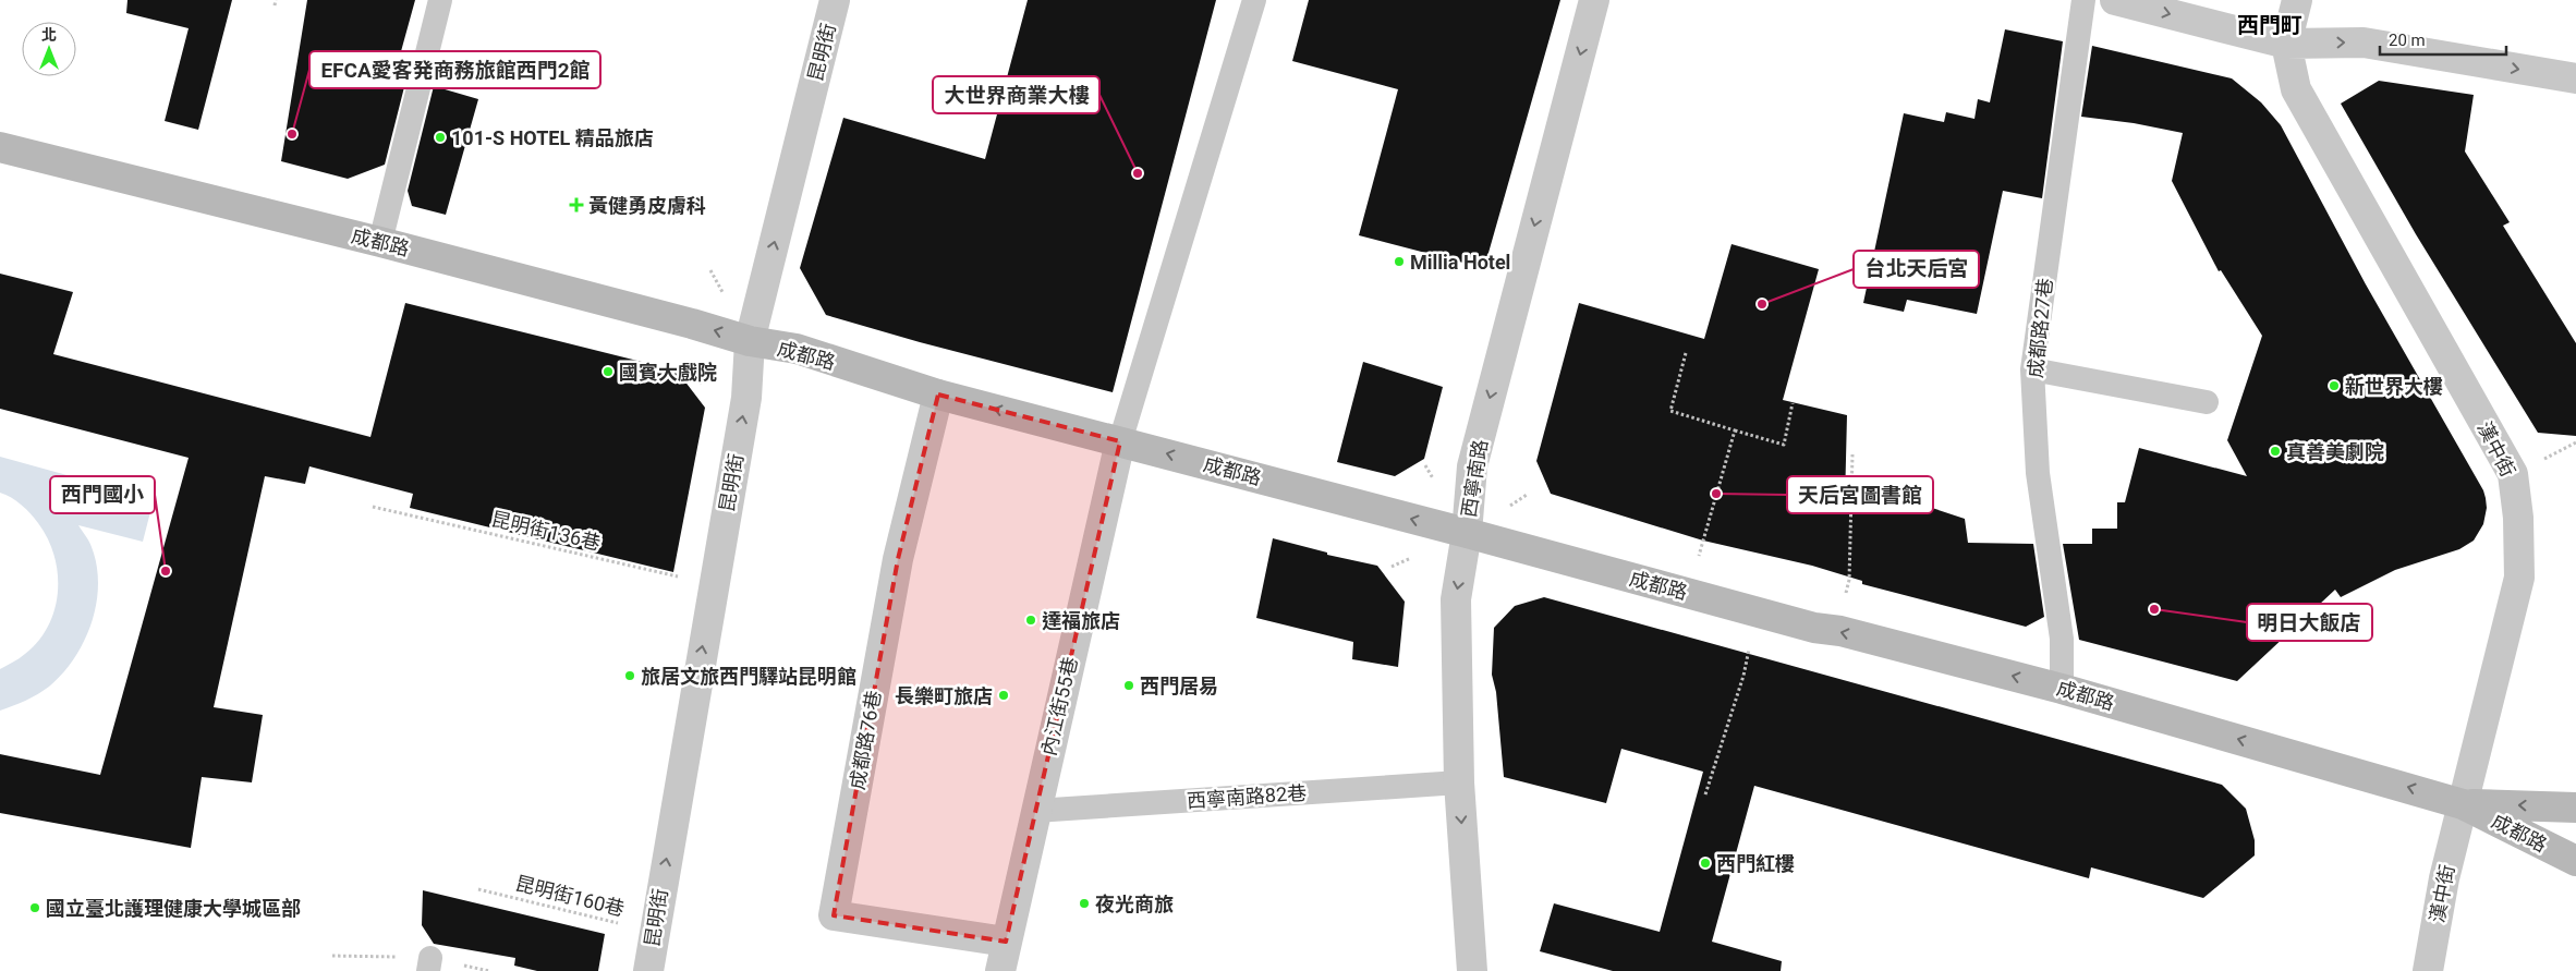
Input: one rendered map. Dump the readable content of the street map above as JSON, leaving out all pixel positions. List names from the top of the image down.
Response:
{
  "streets": {
    "main road": ["成都路"],
    "street": [
      "昆明街",
      "漢中街",
      "西寧南路",
      "內江街55巷",
      "成都路76巷"
    ],
    "lane": ["成都路27巷", "西寧南路82巷"],
    "path": ["昆明街136巷", "昆明街160巷"]
  },
  "crossings": [
    ["昆明街", "成都路"],
    ["昆明街", "昆明街136巷"],
    ["昆明街", "昆明街160巷"],
    ["成都路", "成都路27巷"],
    ["成都路", "漢中街"],
    ["成都路", "西寧南路"],
    ["成都路", "內江街55巷"],
    ["成都路", "成都路76巷"],
    ["西寧南路", "西寧南路82巷"],
    ["內江街55巷", "成都路76巷"],
    ["內江街55巷", "西寧南路82巷"]
  ],
  "one_way": ["昆明街", "成都路", "西寧南路"],
  "districts": ["西門町"],
  "places": {
    "other": [
      "EFCA愛客発商務旅館西門2館",
      "101-S HOTEL 精品旅店",
      "大世界商業大樓",
      "Millia Hotel",
      "台北天后宮",
      "國賓大戲院",
      "新世界大樓",
      "真善美劇院",
      "天后宮圖書館",
      "西門國小",
      "明日大飯店",
      "達福旅店",
      "旅居文旅西門驛站昆明館",
      "西門居易",
      "長樂町旅店",
      "西門紅樓",
      "夜光商旅",
      "國立臺北護理健康大學城區部"
    ],
    "health": ["黃健勇皮膚科"]
  },
  "scale_bar": "20 m",
  "north": "top"
}
